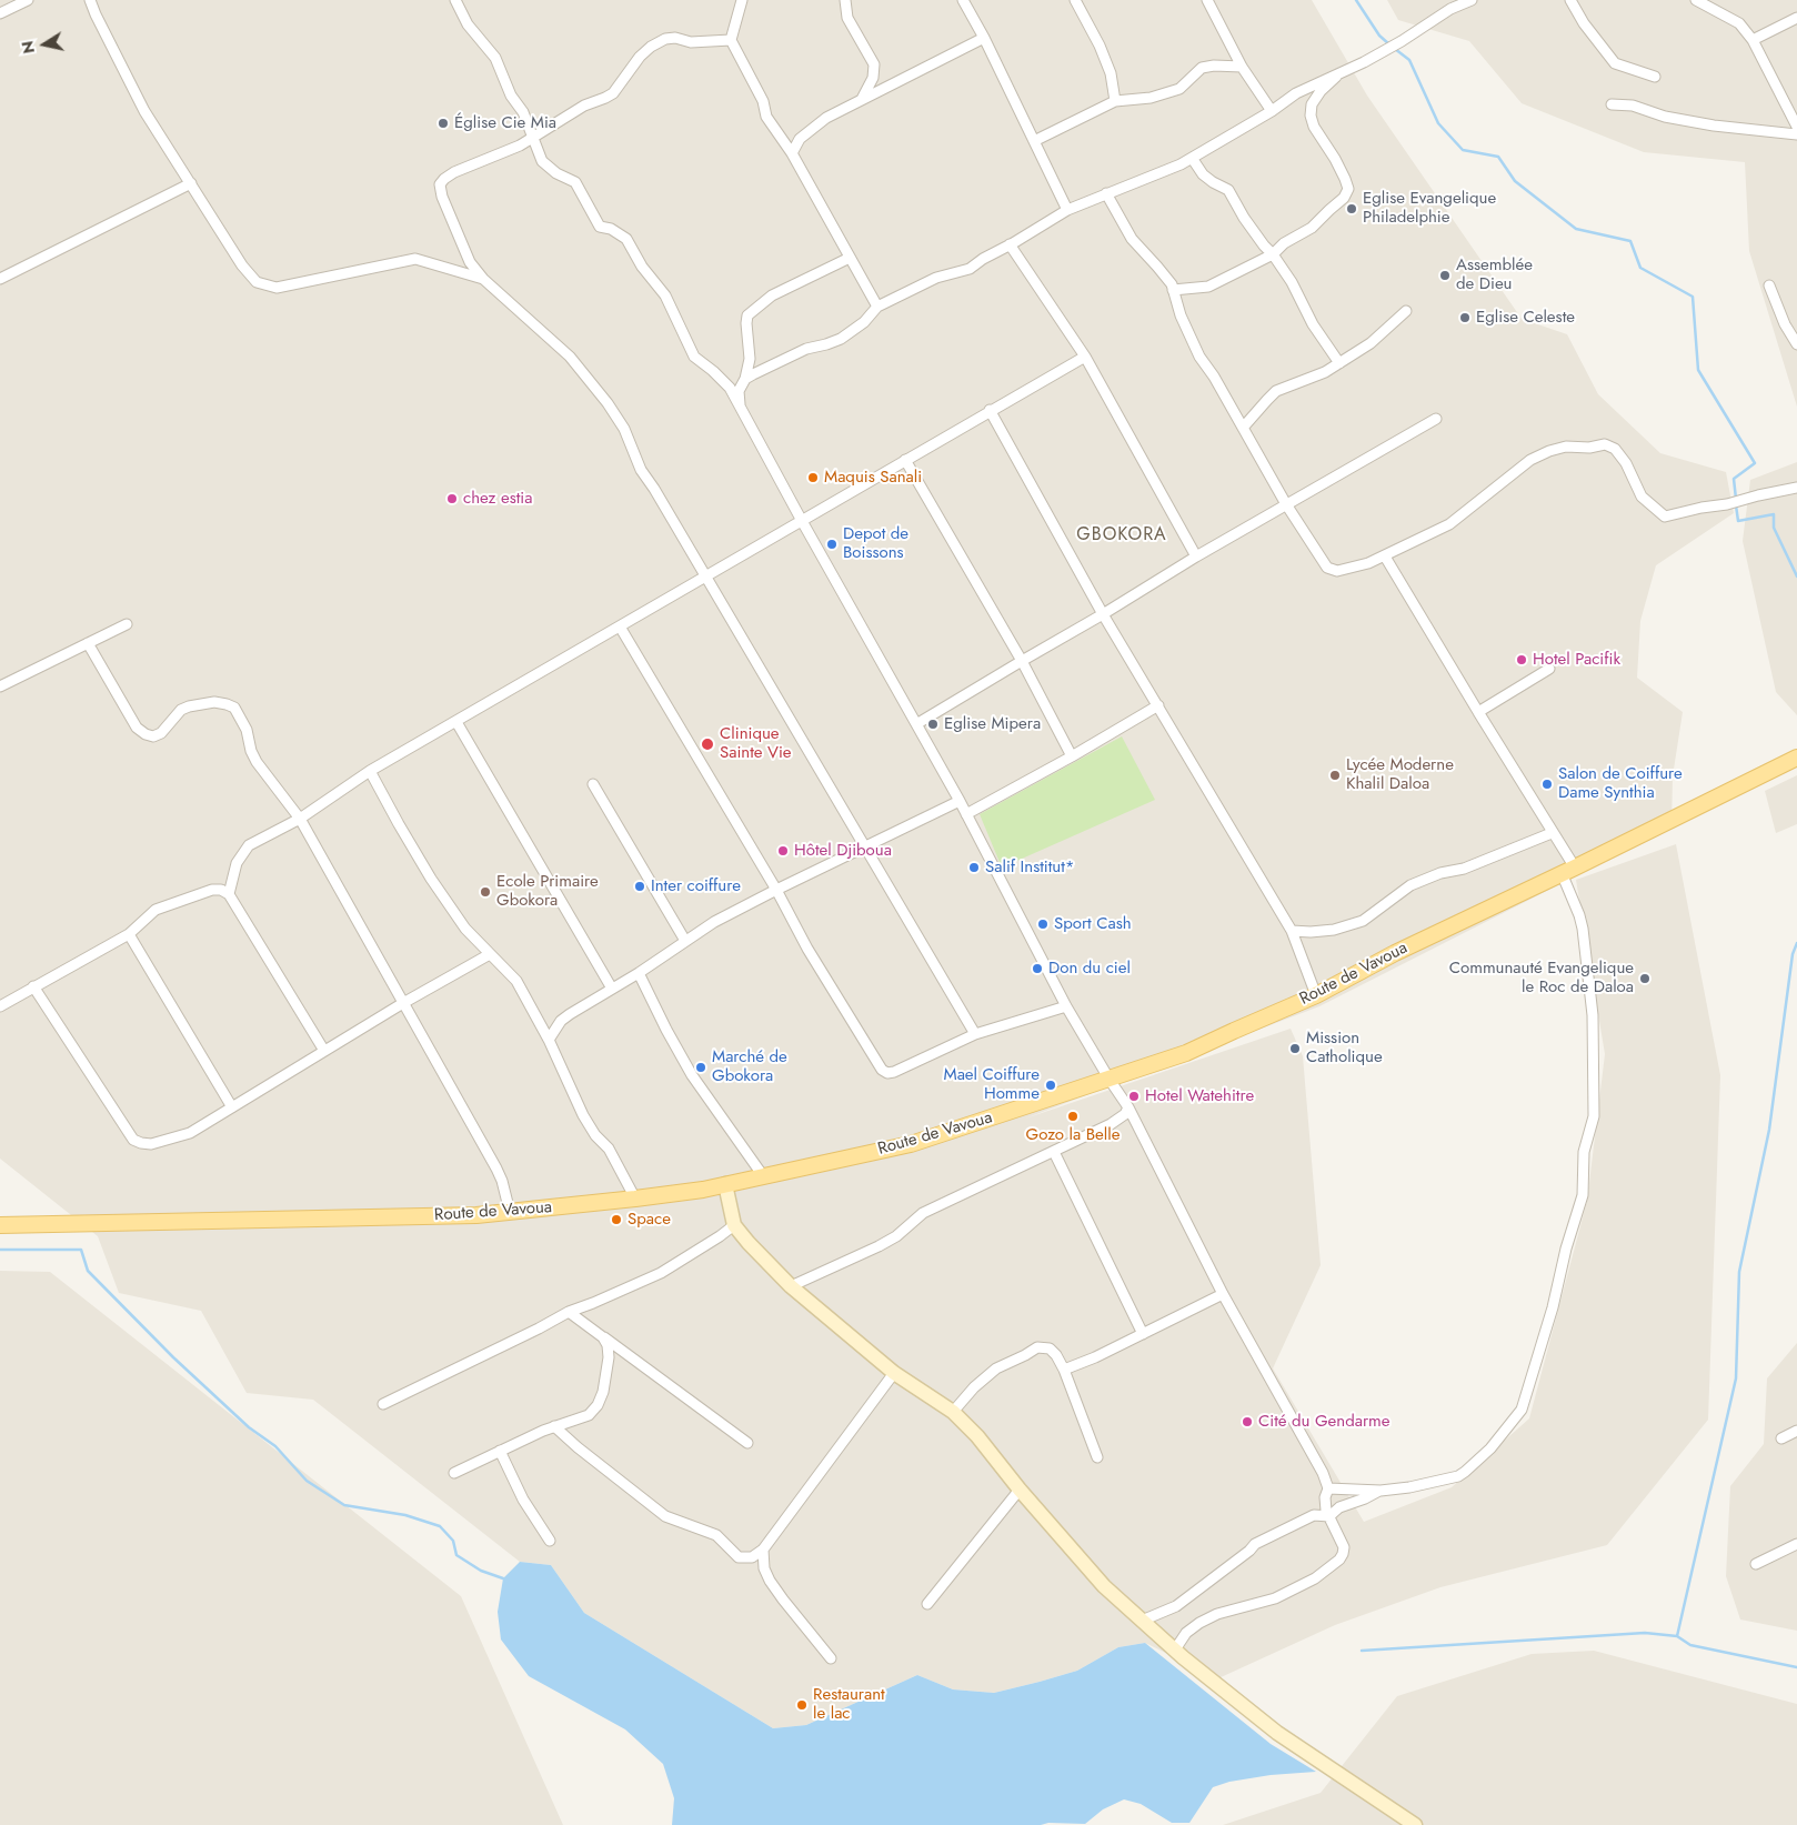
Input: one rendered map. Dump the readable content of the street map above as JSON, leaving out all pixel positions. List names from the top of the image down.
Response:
{
  "streets": {
    "main road": ["Route de Vavoua"]
  },
  "districts": ["GBOKORA"],
  "places": [
    "Église Cie Mia",
    "Eglise Evangelique Philadelphie",
    "Assemblée de Dieu",
    "Eglise Celeste",
    "Maquis Sanali",
    "chez estia",
    "Depot de Boissons",
    "Hotel Pacifik",
    "Eglise Mipera",
    "Clinique Sainte Vie",
    "Lycée Moderne Khalil Daloa",
    "Salon de Coiffure Dame Synthia",
    "Hôtel Djiboua",
    "Salif Institut*",
    "Inter coiffure",
    "Ecole Primaire Gbokora",
    "Sport Cash",
    "Don du ciel",
    "Communauté Evangelique le Roc de Daloa",
    "Mission Catholique",
    "Marché de Gbokora",
    "Mael Coiffure Homme",
    "Hotel Watehitre",
    "Gozo la Belle",
    "Space",
    "Cité du Gendarme",
    "Restaurant le lac"
  ],
  "north": "left"
}
